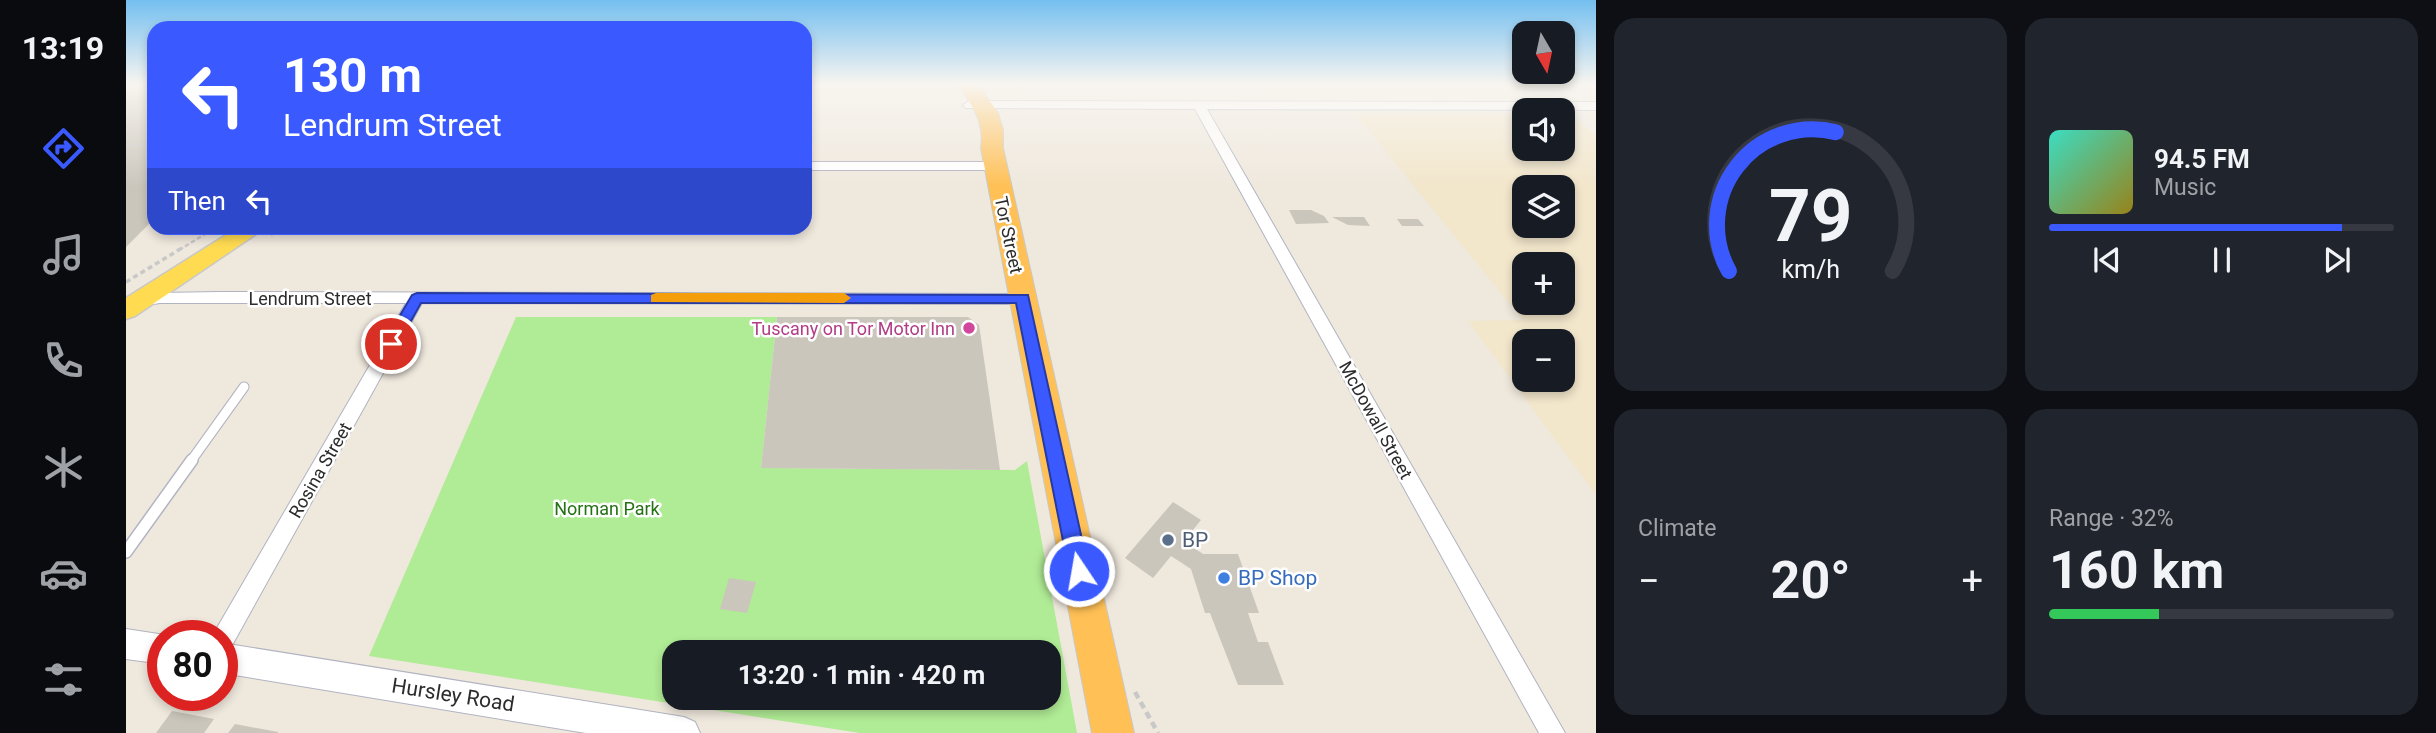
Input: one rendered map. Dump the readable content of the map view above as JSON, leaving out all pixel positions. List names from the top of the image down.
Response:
{
  "streets": {
    "highway": ["Tor Street"],
    "street": [
      "Lendrum Street",
      "McDowall Street",
      "Rosina Street",
      "Hursley Road"
    ]
  },
  "crossings": [
    ["Tor Street", "Lendrum Street"],
    ["Lendrum Street", "Rosina Street"]
  ],
  "parks": ["Norman Park"],
  "places": ["Tuscany on Tor Motor Inn", "BP", "BP Shop"],
  "north": "bottom",
  "page": {
    "tabs": "13:19",
    "map_buttons": ["+", "−"],
    "turn": ["130 m", "Lendrum Street"],
    "song": ["94.5 FM", "Music"],
    "then": "Then",
    "tile": [
      "Climate",
      ["Range · 32%", "160 km"]
    ],
    "heat": ["−", "20°", "+"],
    "limit": "80",
    "trip": "13:20 · 1 min · 420 m",
    "gauge": ["79", "km/h"]
  }
}
